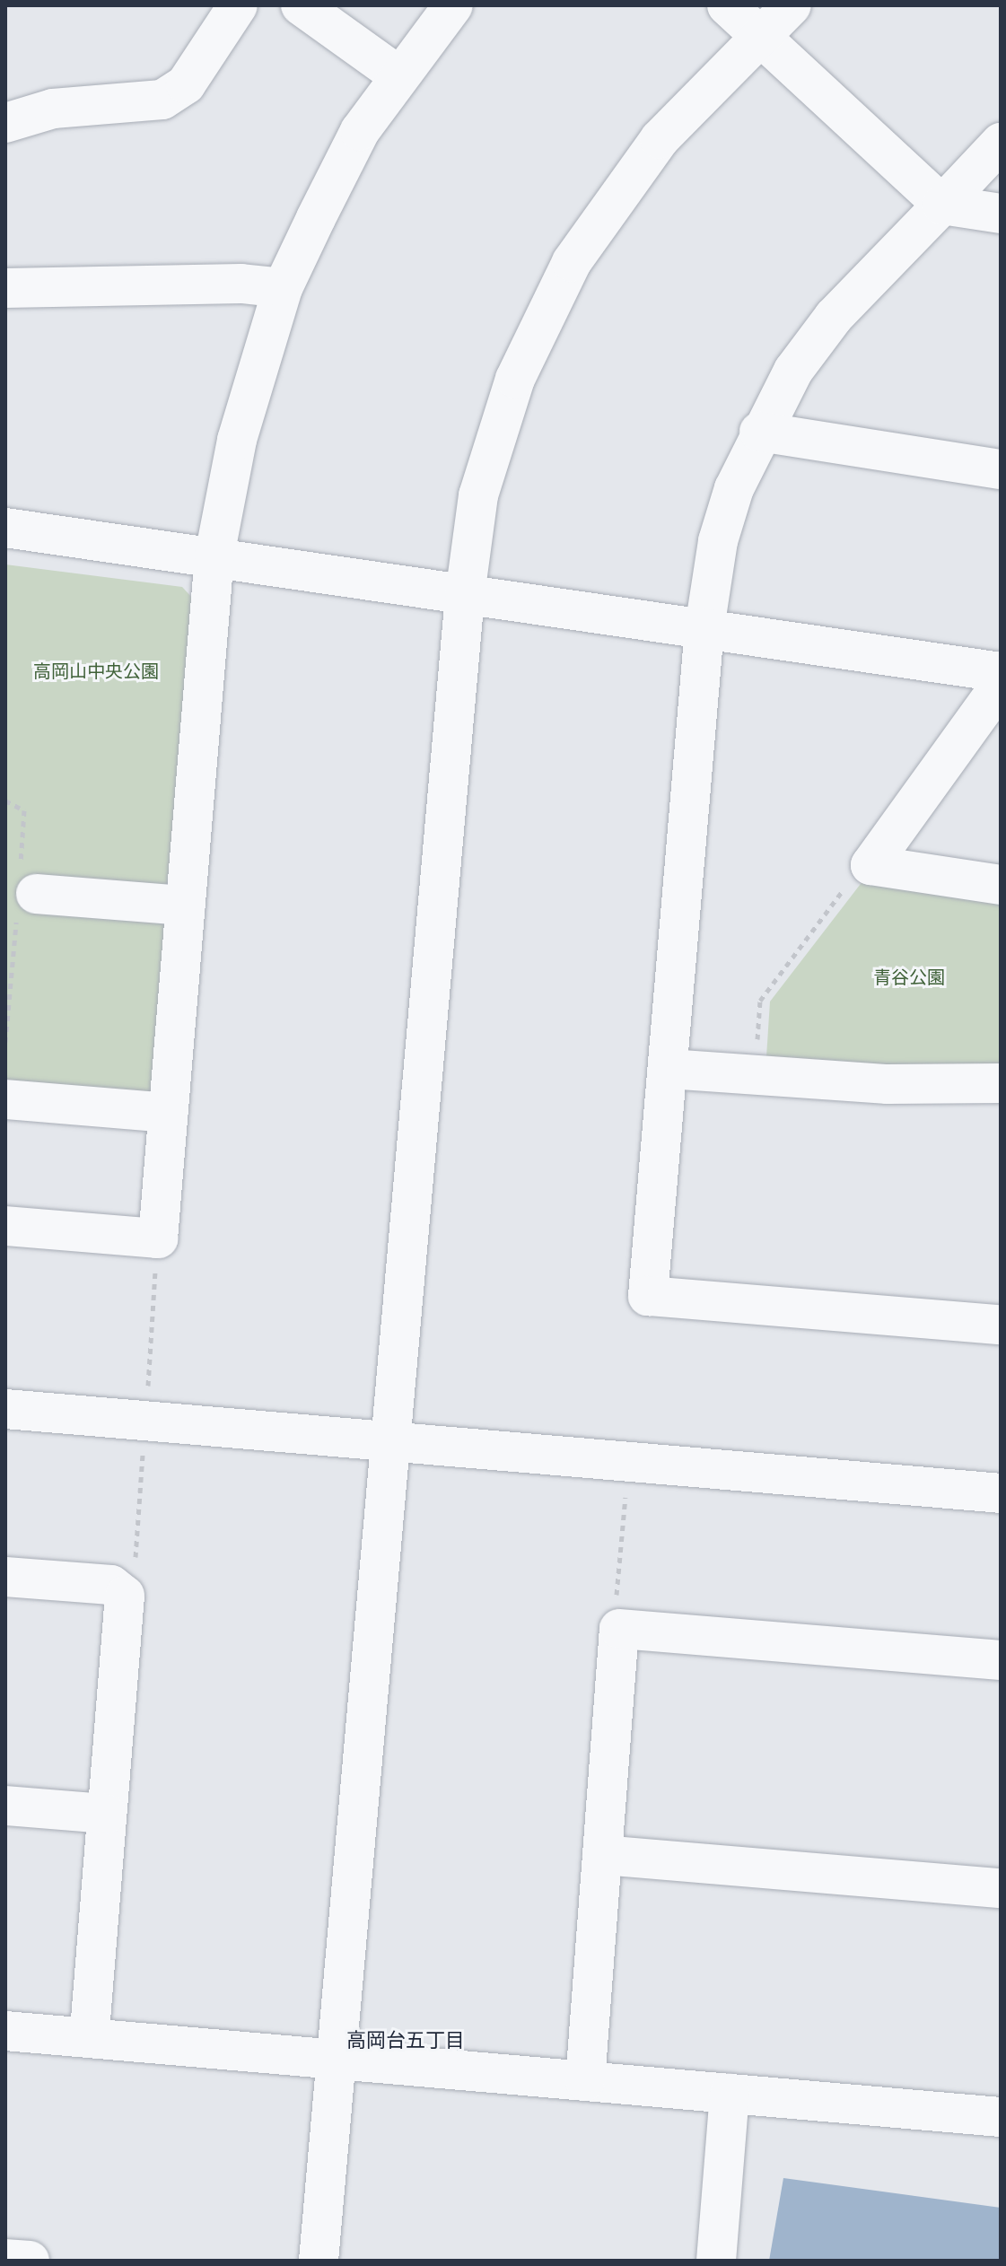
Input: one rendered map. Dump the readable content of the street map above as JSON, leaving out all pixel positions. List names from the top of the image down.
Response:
{
  "districts": ["高岡台五丁目"],
  "parks": ["高岡山中央公園", "青谷公園"]
}
